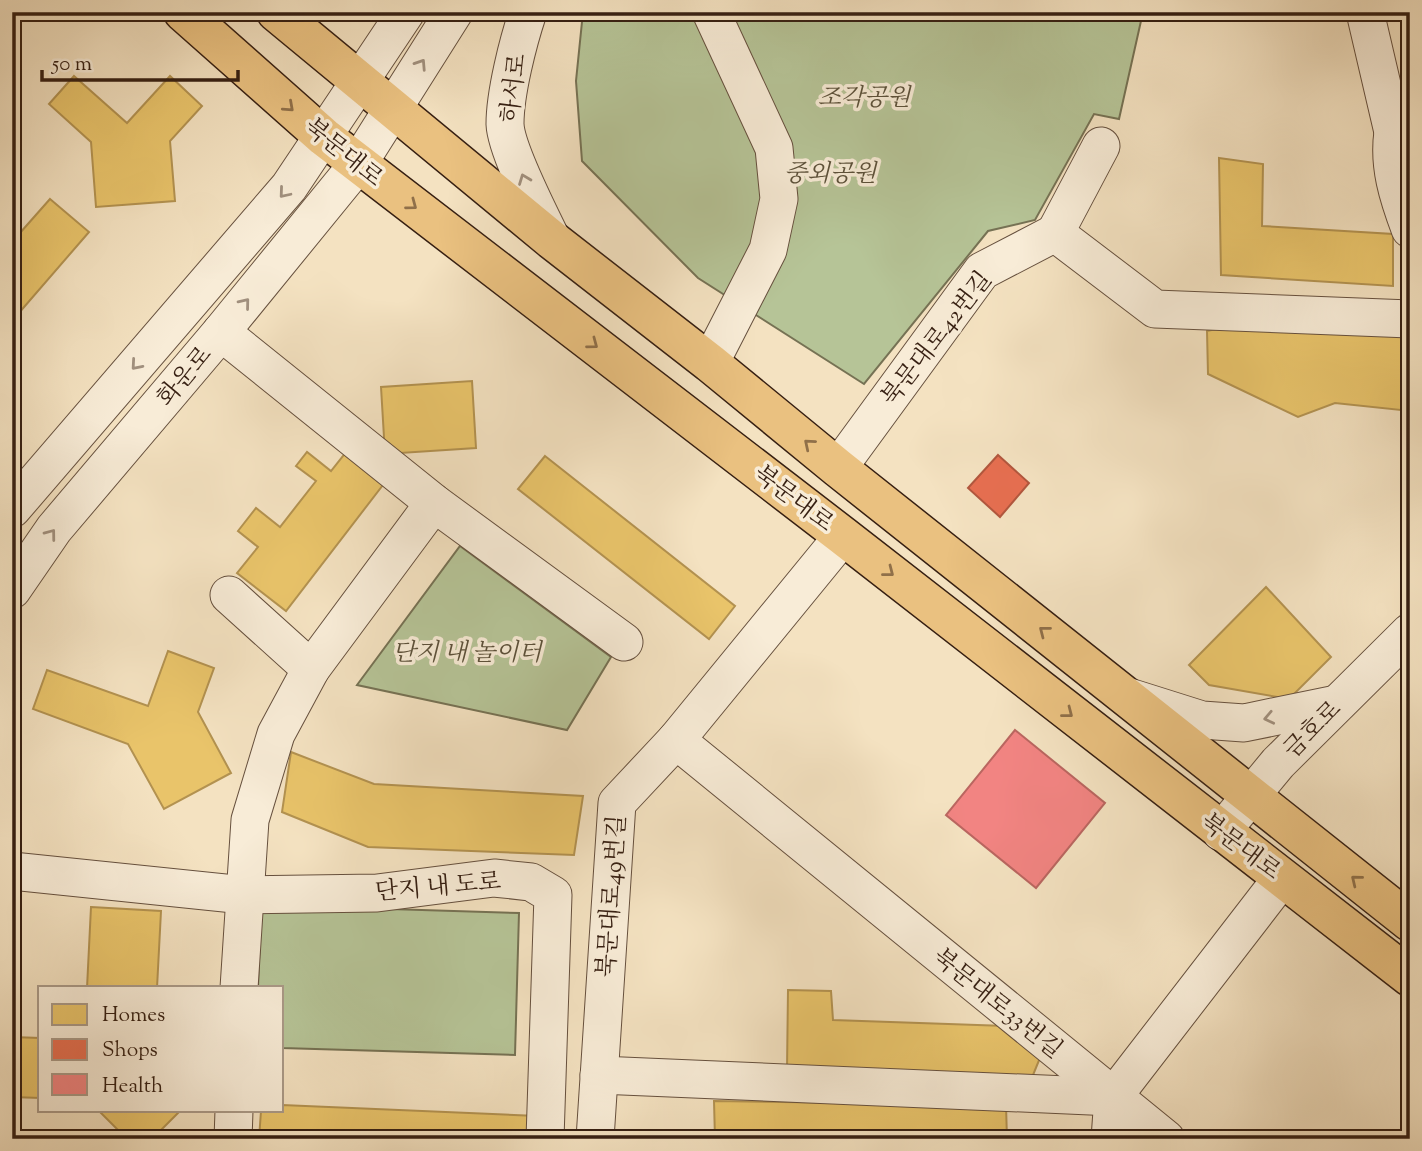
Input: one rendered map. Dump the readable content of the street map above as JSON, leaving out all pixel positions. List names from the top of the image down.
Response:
{
  "streets": {
    "main road": ["북문대로"],
    "street": [
      "하서로",
      "북문대로42번길",
      "화운로",
      "금호로",
      "단지 내 도로",
      "북문대로49번길",
      "북문대로33번길"
    ]
  },
  "crossings": [
    ["하서로", "북문대로"],
    ["북문대로", "북문대로42번길"],
    ["북문대로", "화운로"],
    ["북문대로", "금호로"],
    ["북문대로", "북문대로49번길"],
    ["북문대로49번길", "북문대로33번길"]
  ],
  "one_way": ["하서로"],
  "parks": ["조각공원", "중외공원", "단지 내 놀이터"],
  "legend": ["Homes", "Shops", "Health"],
  "scale_bar": "50 m"
}
